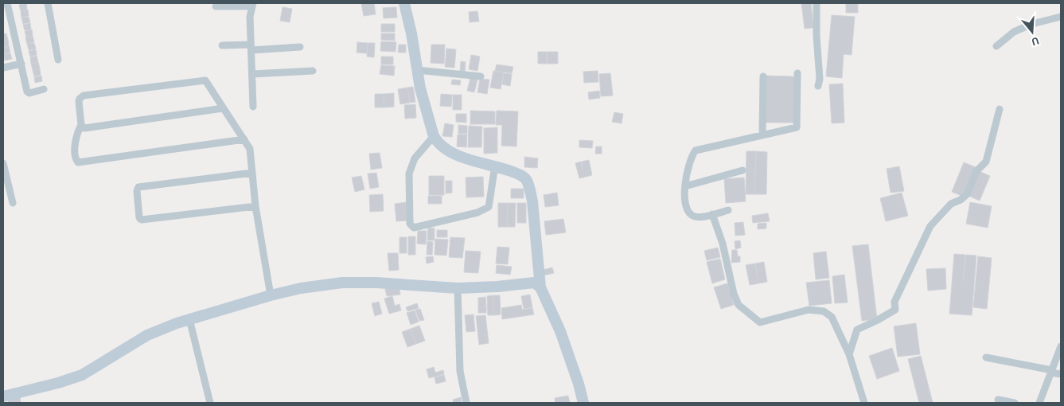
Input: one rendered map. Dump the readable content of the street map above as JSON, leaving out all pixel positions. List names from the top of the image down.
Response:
{
  "north": "bottom"
}
